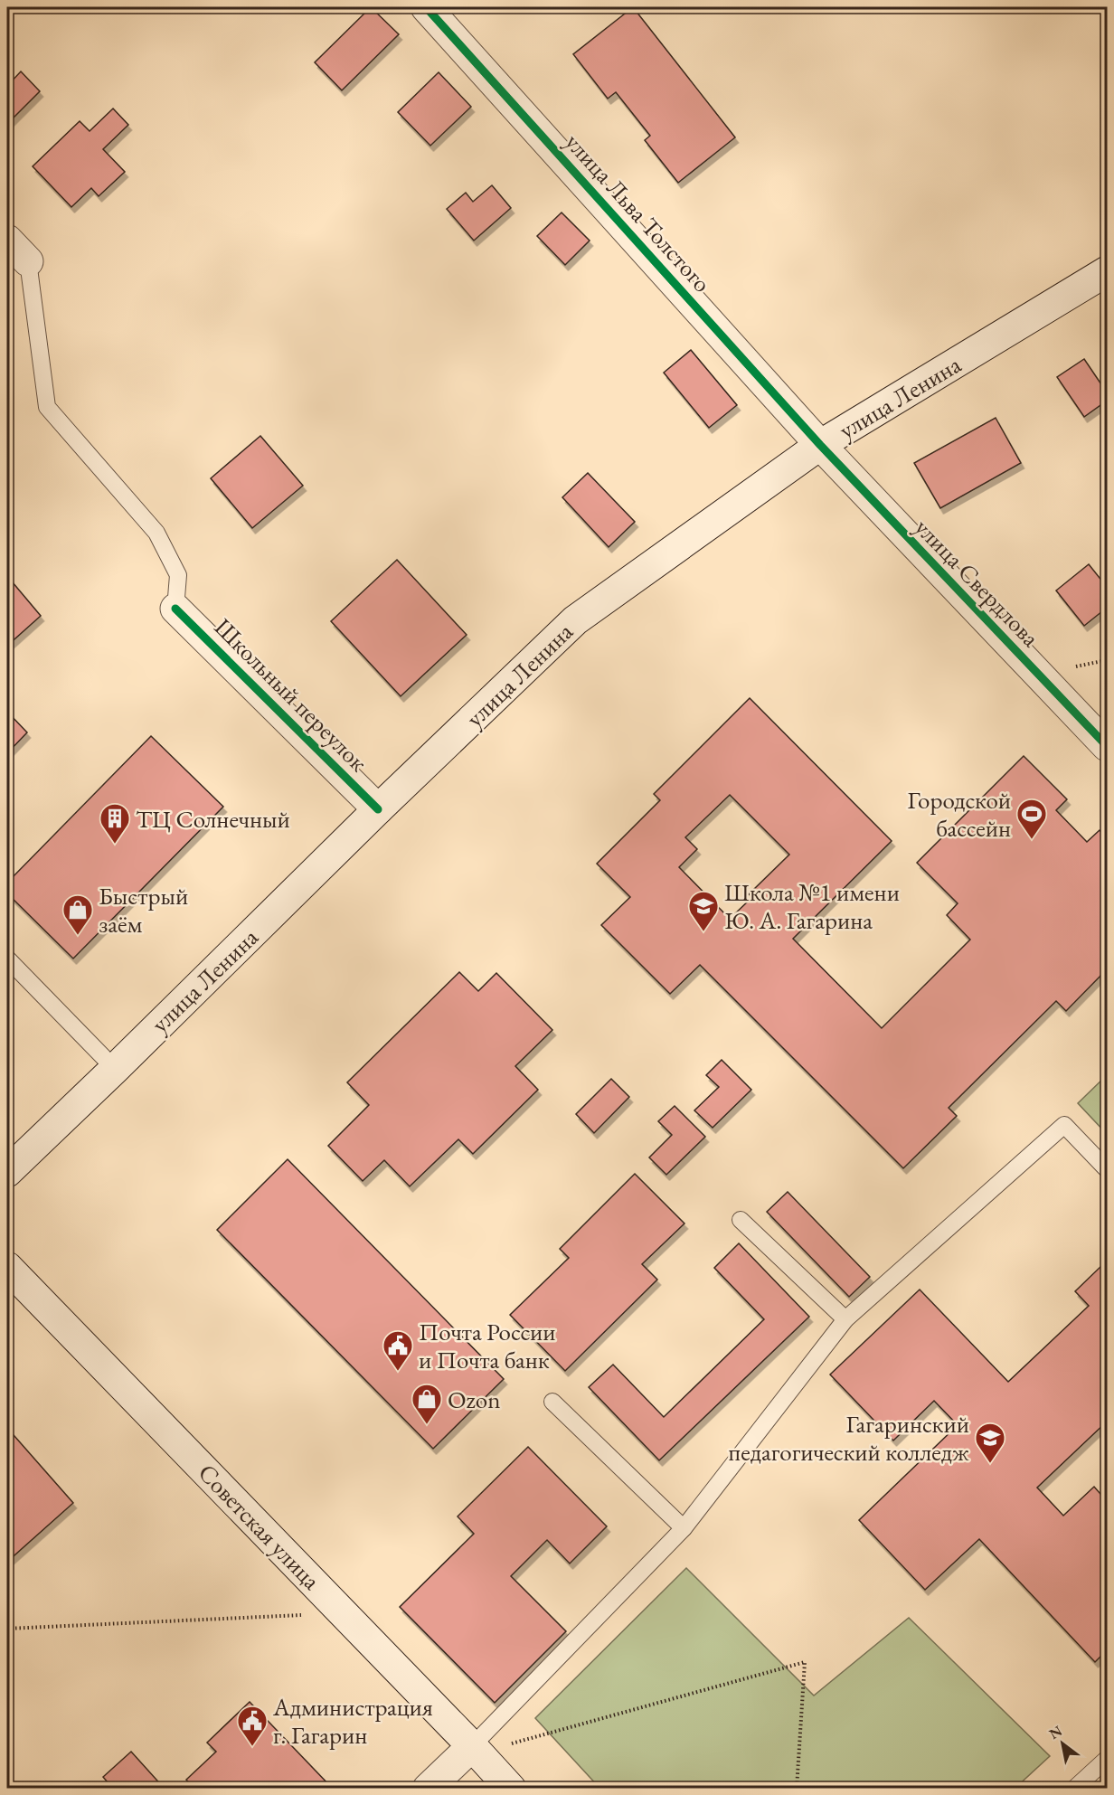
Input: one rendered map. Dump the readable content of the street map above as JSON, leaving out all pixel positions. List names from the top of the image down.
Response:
{
  "streets": {
    "main road": [
      "улица Льва Толстого",
      "улица Ленина",
      "улица Свердлова",
      "Школьный переулок",
      "Советская улица"
    ]
  },
  "crossings": [
    ["улица Льва Толстого", "улица Ленина"],
    ["улица Льва Толстого", "улица Свердлова"],
    ["улица Ленина", "улица Свердлова"],
    ["улица Ленина", "Школьный переулок"]
  ],
  "places": {
    "sports": ["Городской бассейн"],
    "building": ["ТЦ Солнечный"],
    "school or university": ["Школа №1 имени Ю. А. Гагарина", "Гагаринский педагогический колледж"],
    "shop": ["Быстрый заём", "Ozon"],
    "public building": ["Почта России и Почта банк", "Администрация г. Гагарин"]
  },
  "north": "top left"
}
